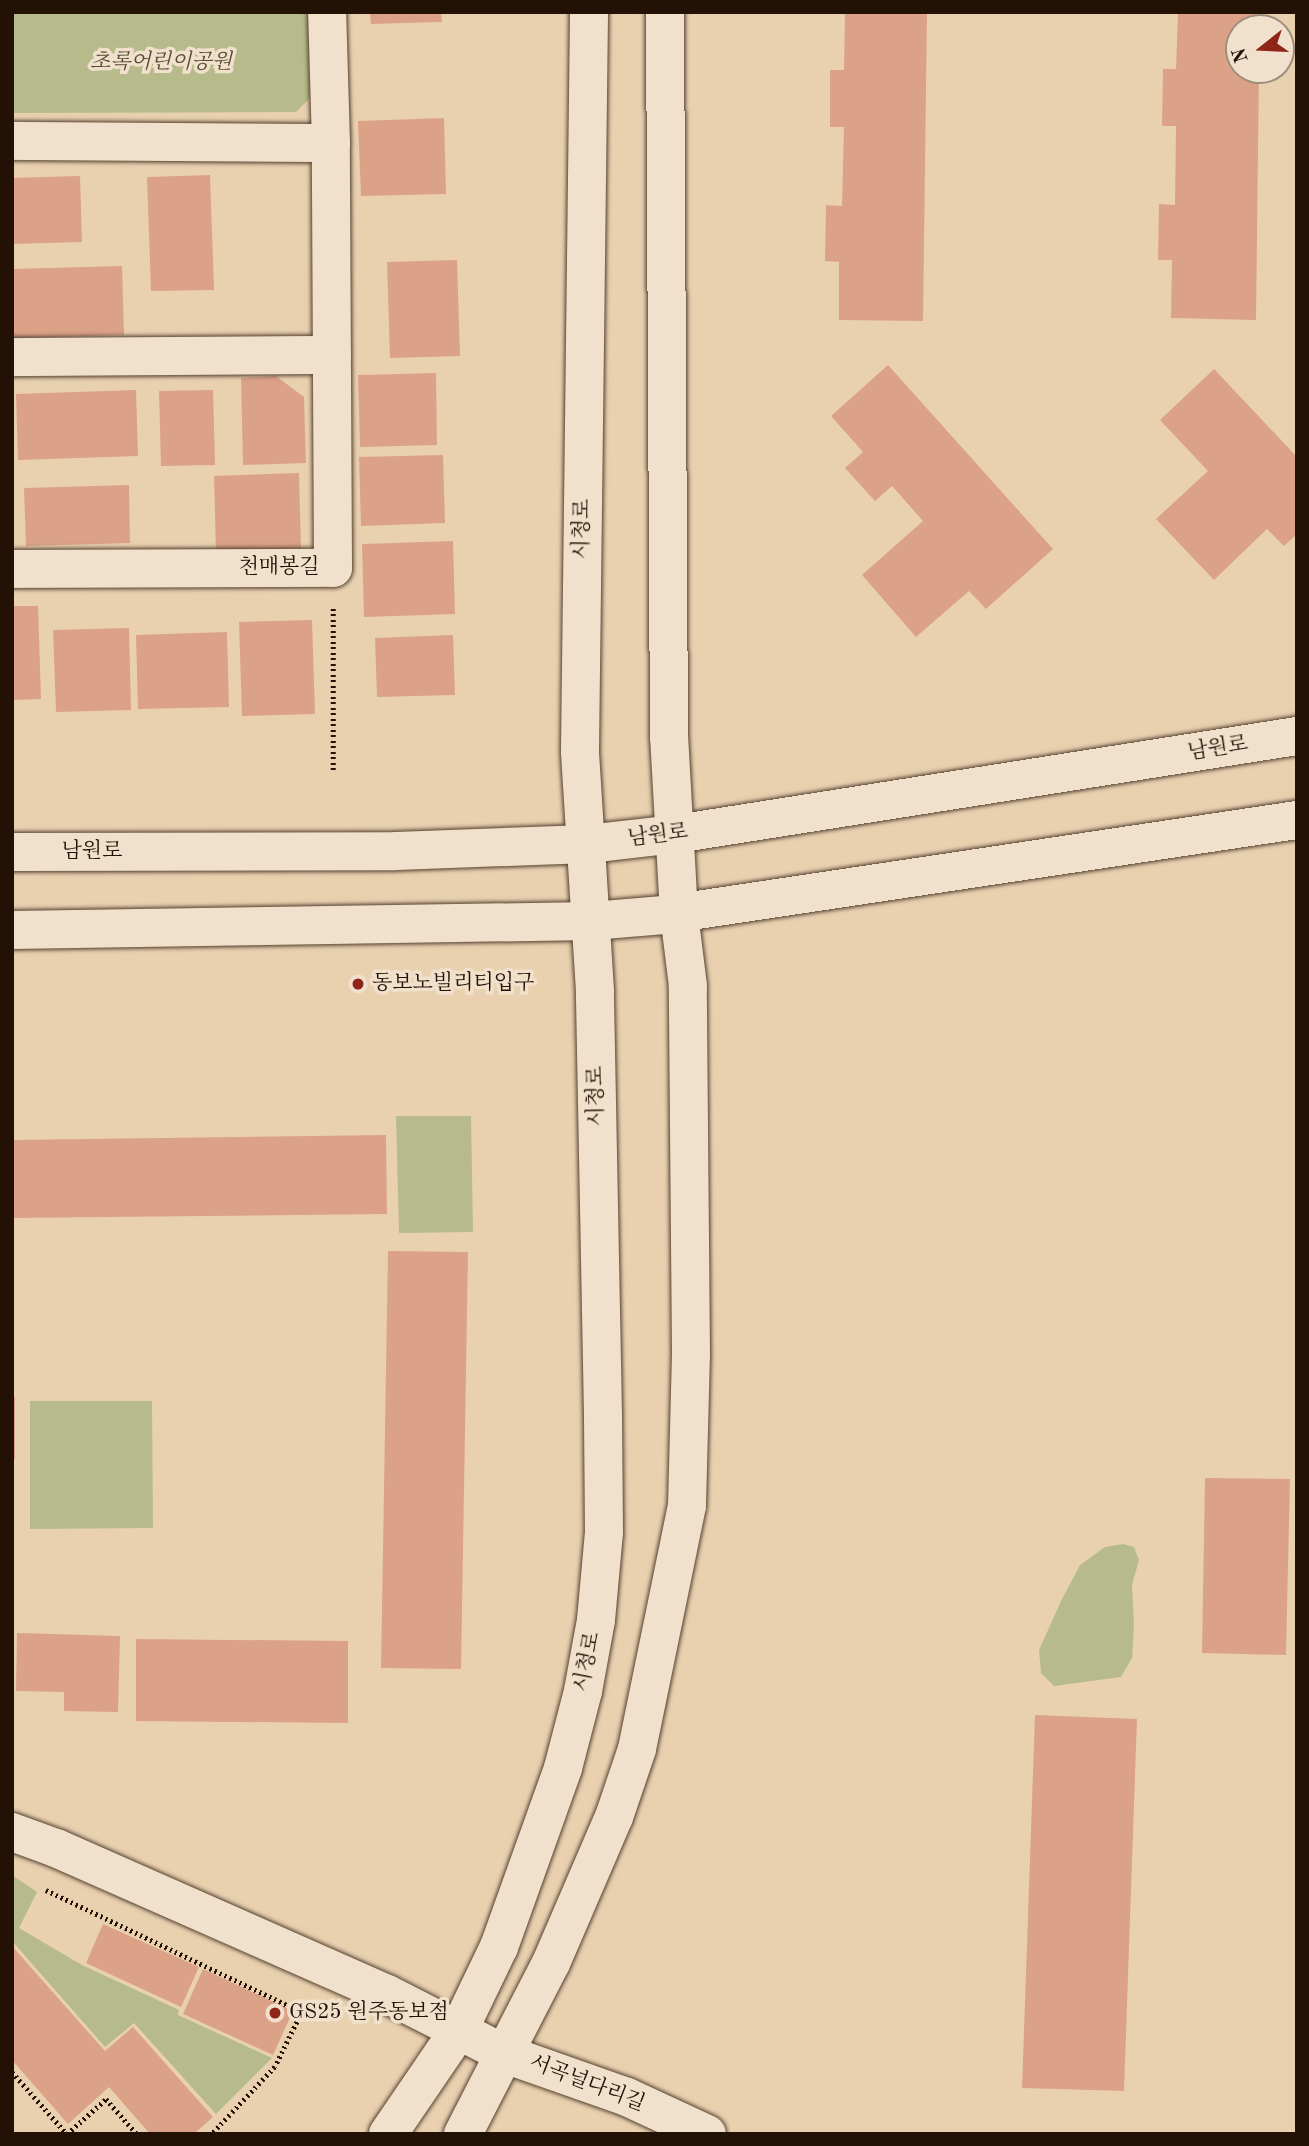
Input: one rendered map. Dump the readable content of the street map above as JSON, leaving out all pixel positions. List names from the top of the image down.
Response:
{
  "streets": {
    "street": [
      "시청로",
      "천매봉길",
      "남원로",
      "서곡널다리길"
    ]
  },
  "crossings": [
    ["시청로", "남원로"],
    ["시청로", "서곡널다리길"]
  ],
  "parks": ["초록어린이공원"],
  "places": ["동보노빌리티입구", "GS25 원주동보점"],
  "north": "left"
}
